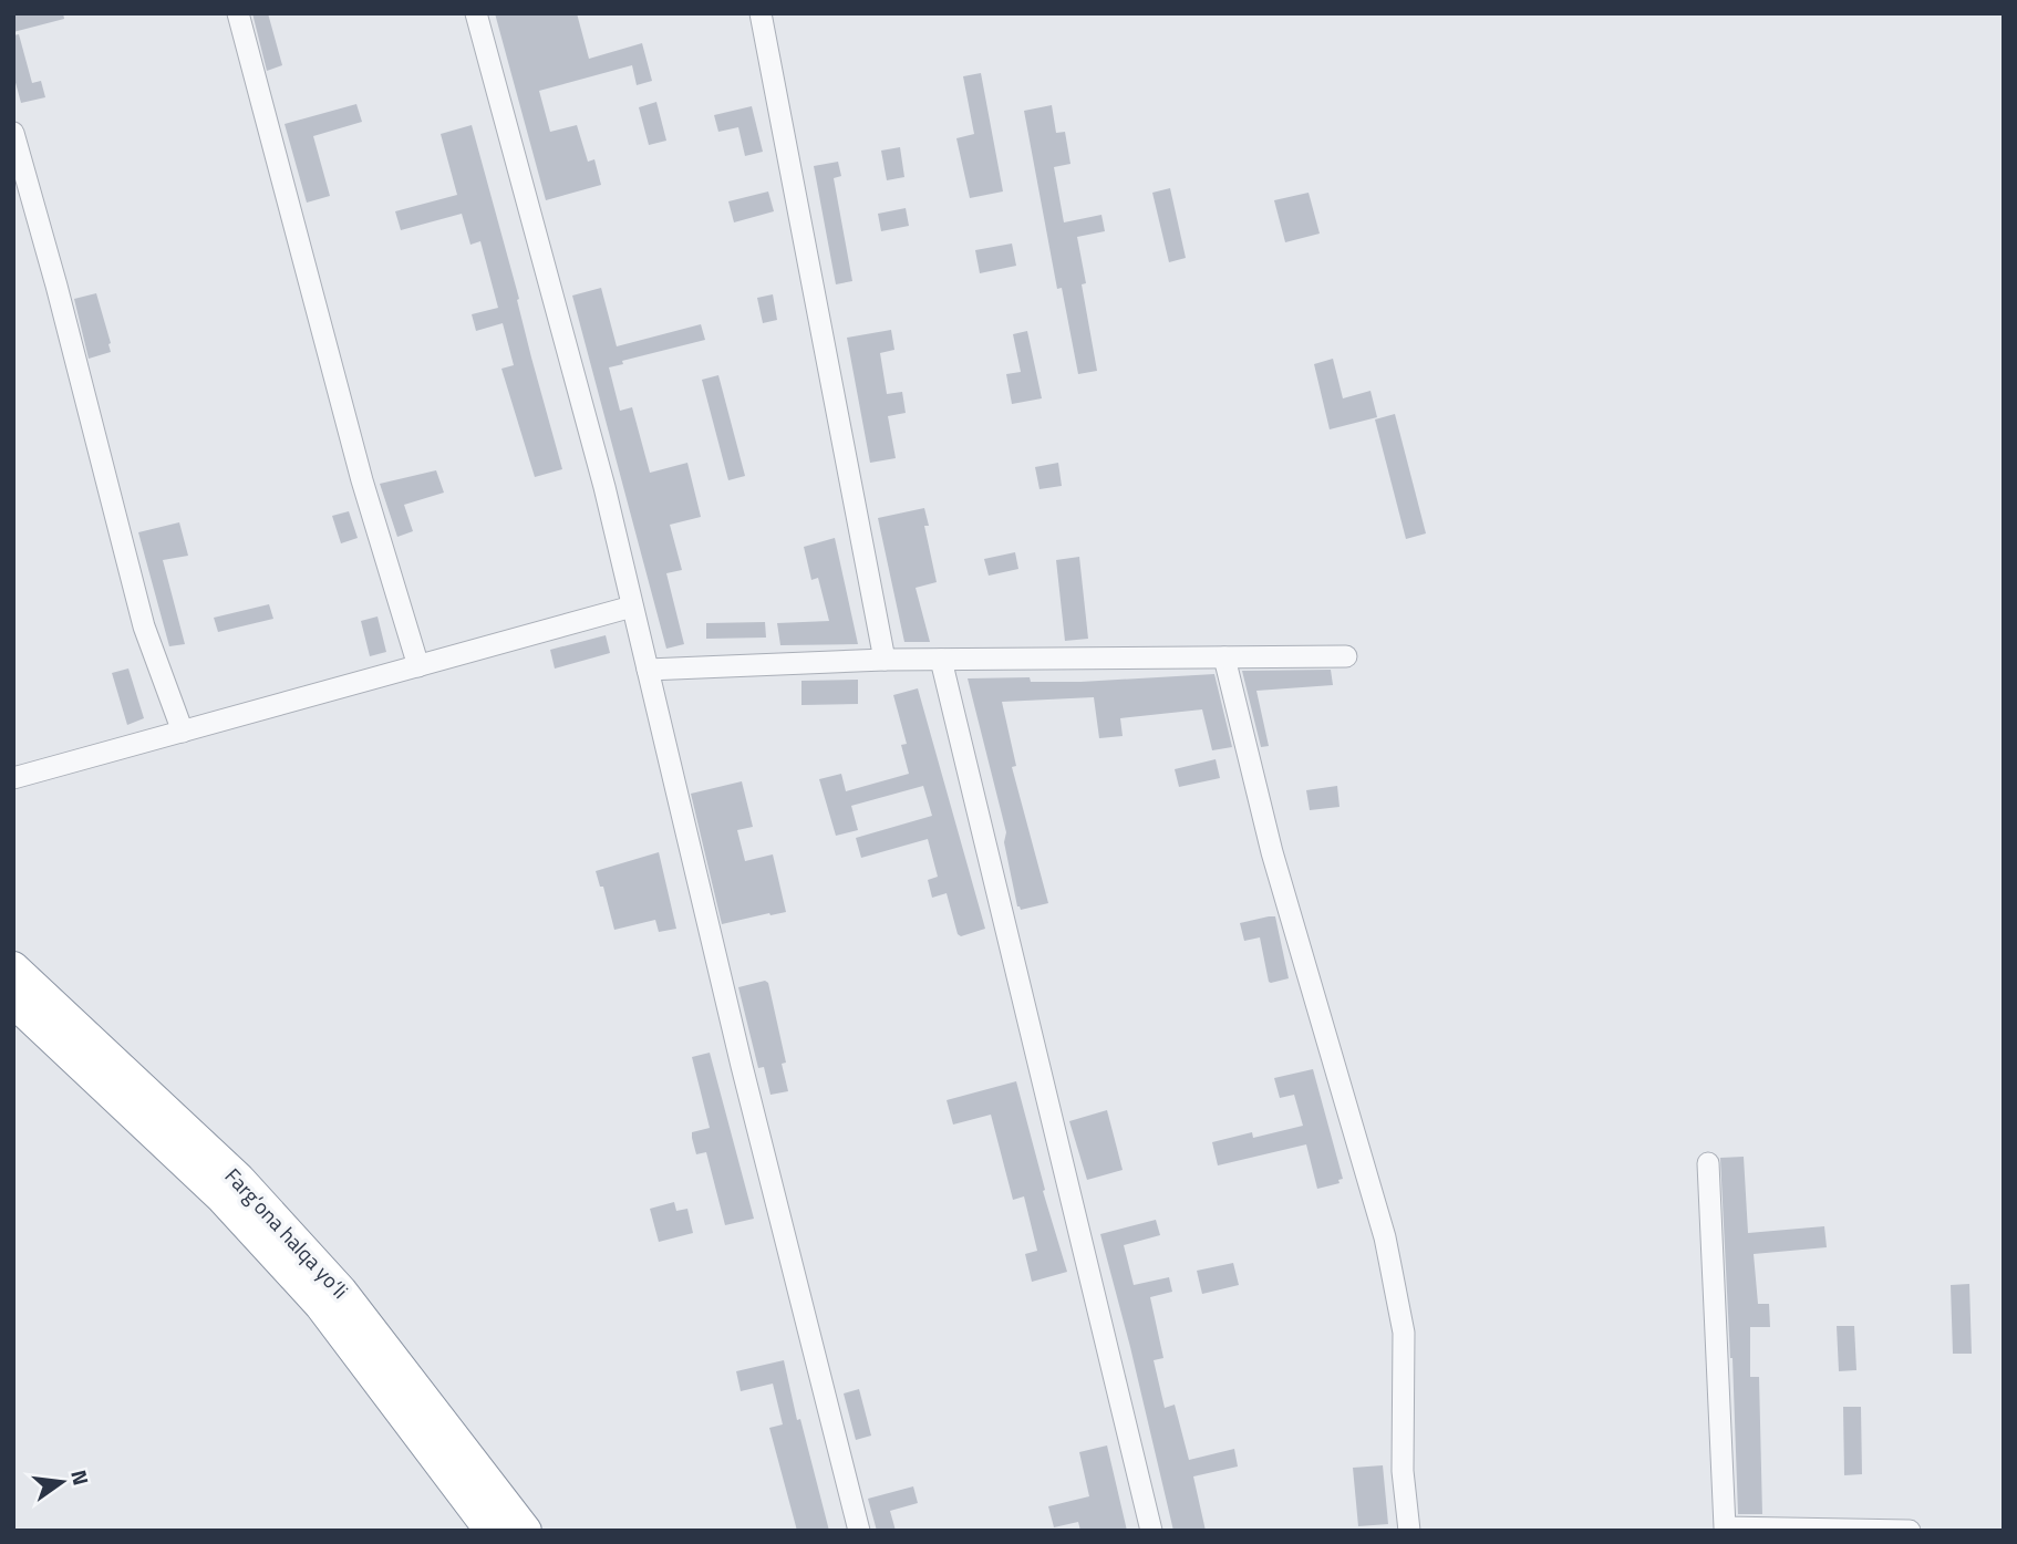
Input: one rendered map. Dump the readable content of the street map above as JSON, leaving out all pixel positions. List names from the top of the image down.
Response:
{
  "streets": {
    "highway": ["Farg‘ona halqa yo‘li"]
  },
  "north": "right"
}
